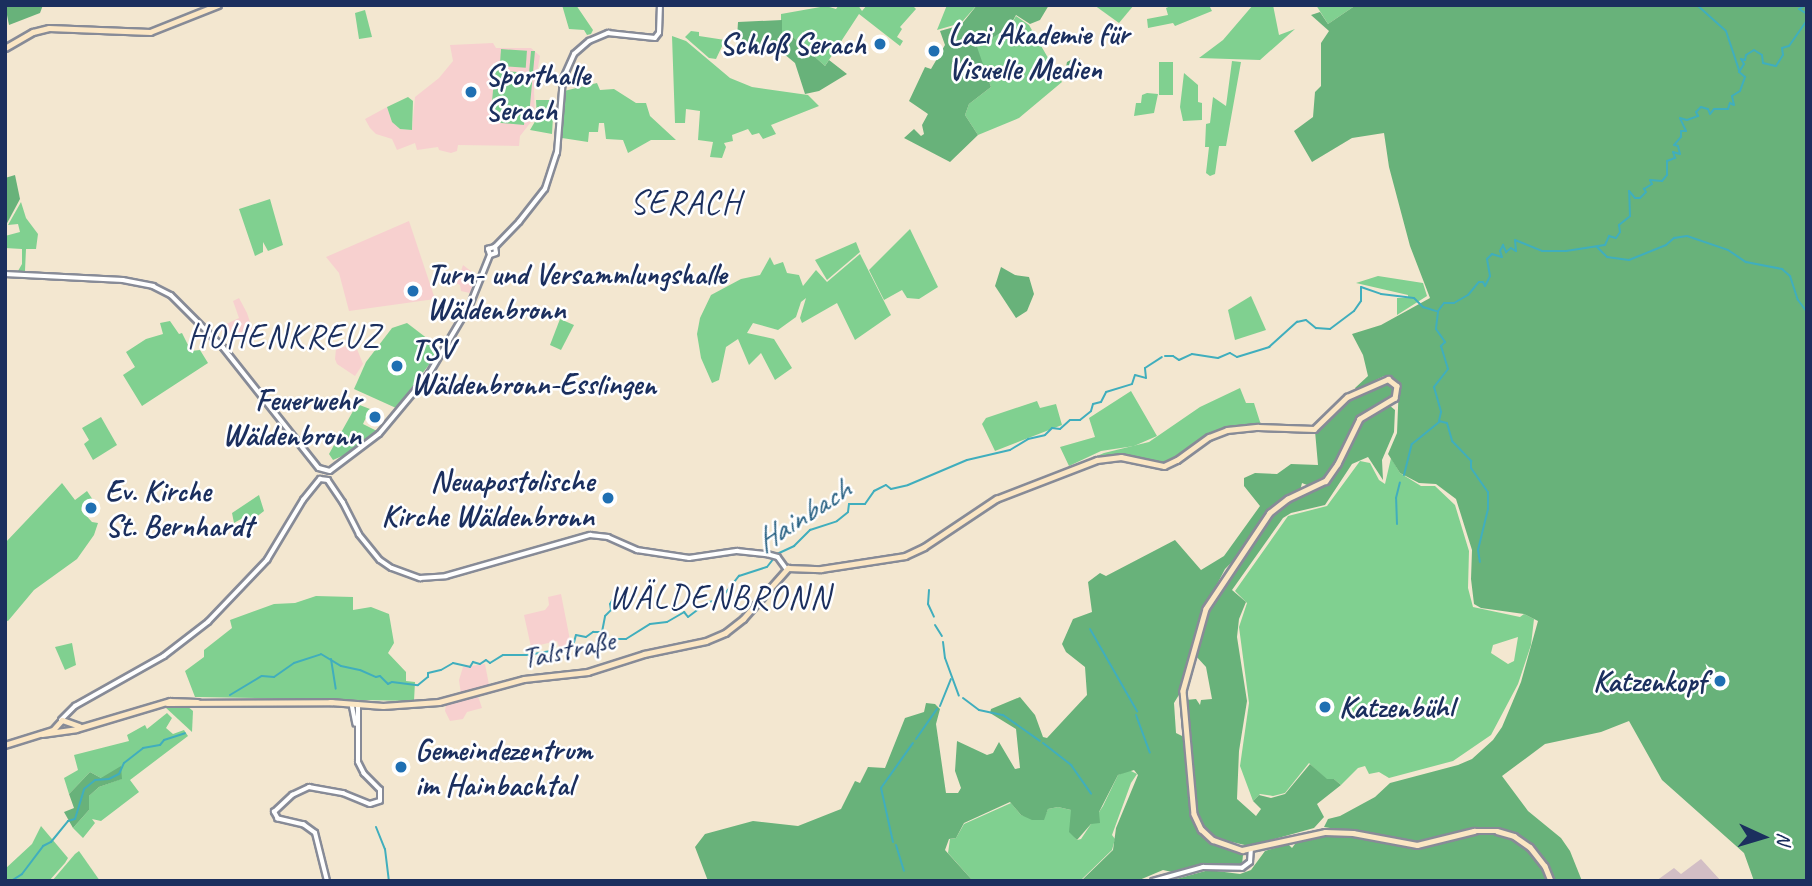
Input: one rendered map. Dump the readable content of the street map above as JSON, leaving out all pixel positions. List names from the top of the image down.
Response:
{
  "streets": {
    "main road": ["Talstraße"]
  },
  "districts": ["SERACH", "HOHENKREUZ", "WÄLDENBRONN"],
  "water": ["Hainbach"],
  "places": [
    "Schloß Serach",
    "Lazi Akademie für Visuelle Medien",
    "Sporthalle Serach",
    "Turn- und Versammlungshalle Wäldenbronn",
    "TSV Wäldenbronn-Esslingen",
    "Feuerwehr Wäldenbronn",
    "Neuapostolische Kirche Wäldenbronn",
    "Ev. Kirche St. Bernhardt",
    "Katzenkopf",
    "Katzenbühl",
    "Gemeindezentrum im Hainbachtal"
  ],
  "north": "right"
}
